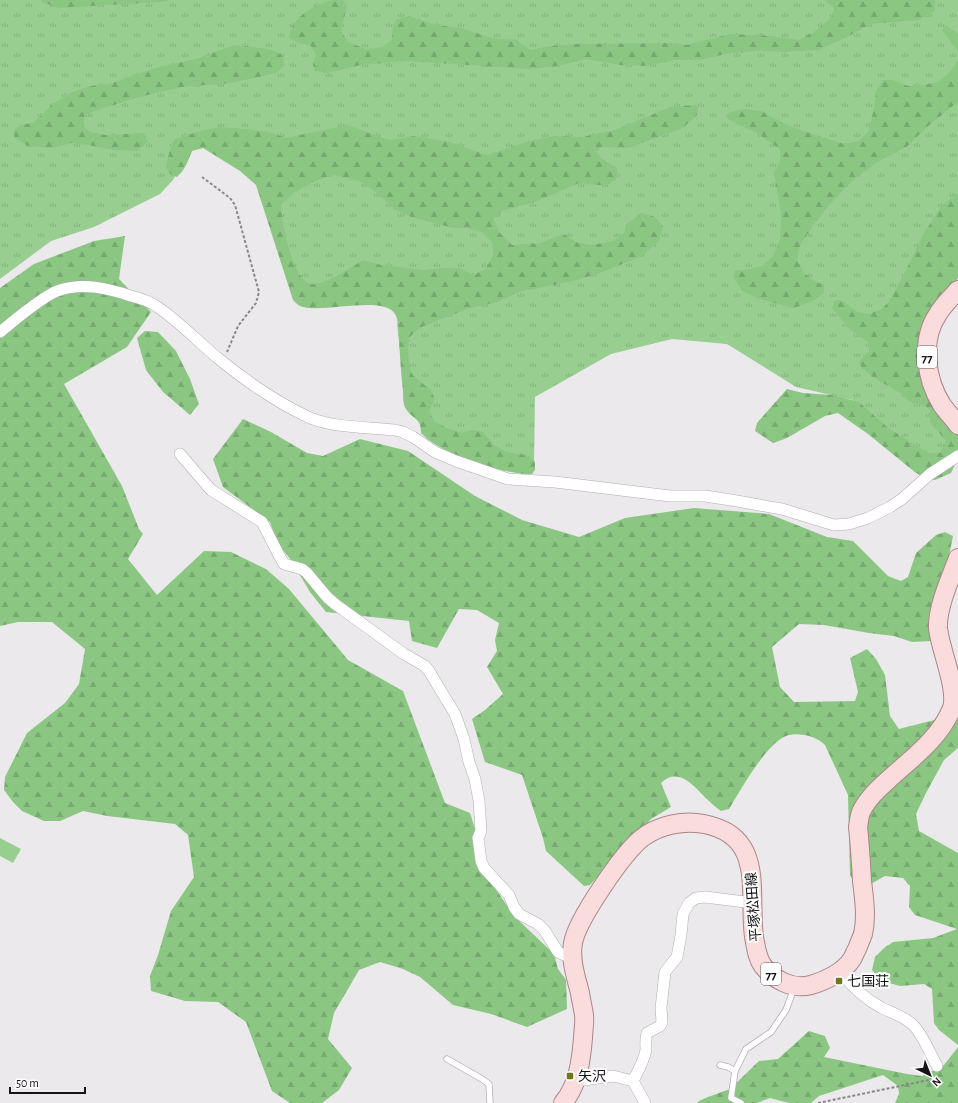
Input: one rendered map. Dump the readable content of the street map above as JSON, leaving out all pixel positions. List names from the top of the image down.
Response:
{
  "streets": {
    "main road": ["77", "平塚松田線"]
  },
  "places": {
    "transit": ["七国荘", "矢沢"]
  },
  "scale_bar": "50 m",
  "north": "bottom right"
}
